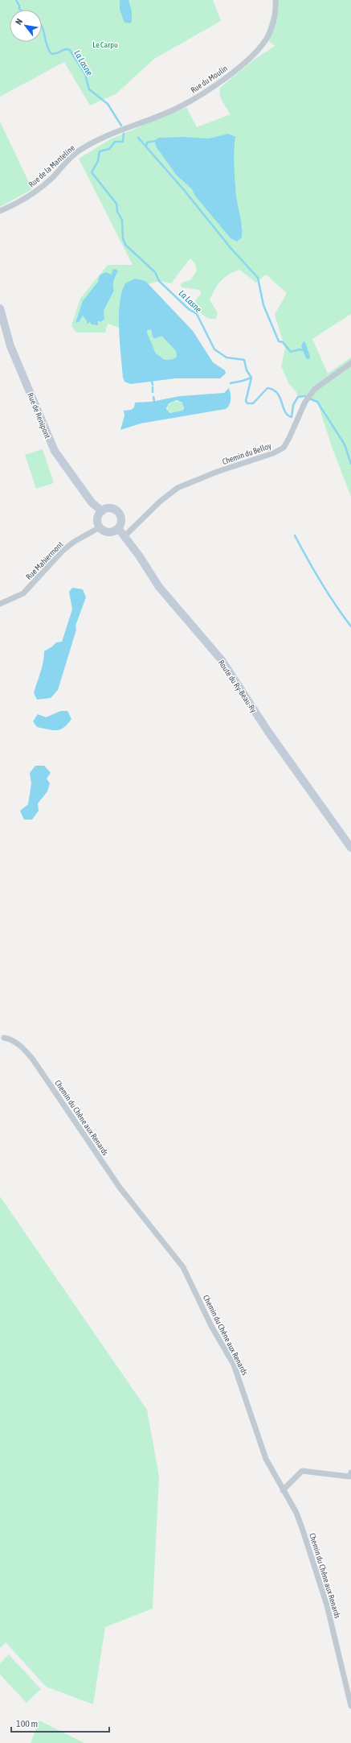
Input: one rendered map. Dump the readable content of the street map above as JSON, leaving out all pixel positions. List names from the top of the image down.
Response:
{
  "streets": {
    "street": [
      "Rue du Moulin",
      "Rue de la Manteline",
      "Rue de Renipont",
      "Chemin du Belloy",
      "Rue Mahiermont",
      "Route du Ry-Beau-Ry",
      "Chemin du Chêne aux Renards"
    ]
  },
  "crossings": [
    ["Rue du Moulin", "Rue de la Manteline"],
    ["Rue de Renipont", "Rue Mahiermont"],
    ["Rue de Renipont", "Route du Ry-Beau-Ry"],
    ["Chemin du Belloy", "Route du Ry-Beau-Ry"],
    ["Rue Mahiermont", "Route du Ry-Beau-Ry"]
  ],
  "water": ["La Lasne"],
  "parks": ["Le Carpu"],
  "scale_bar": "100 m",
  "north": "top left"
}
